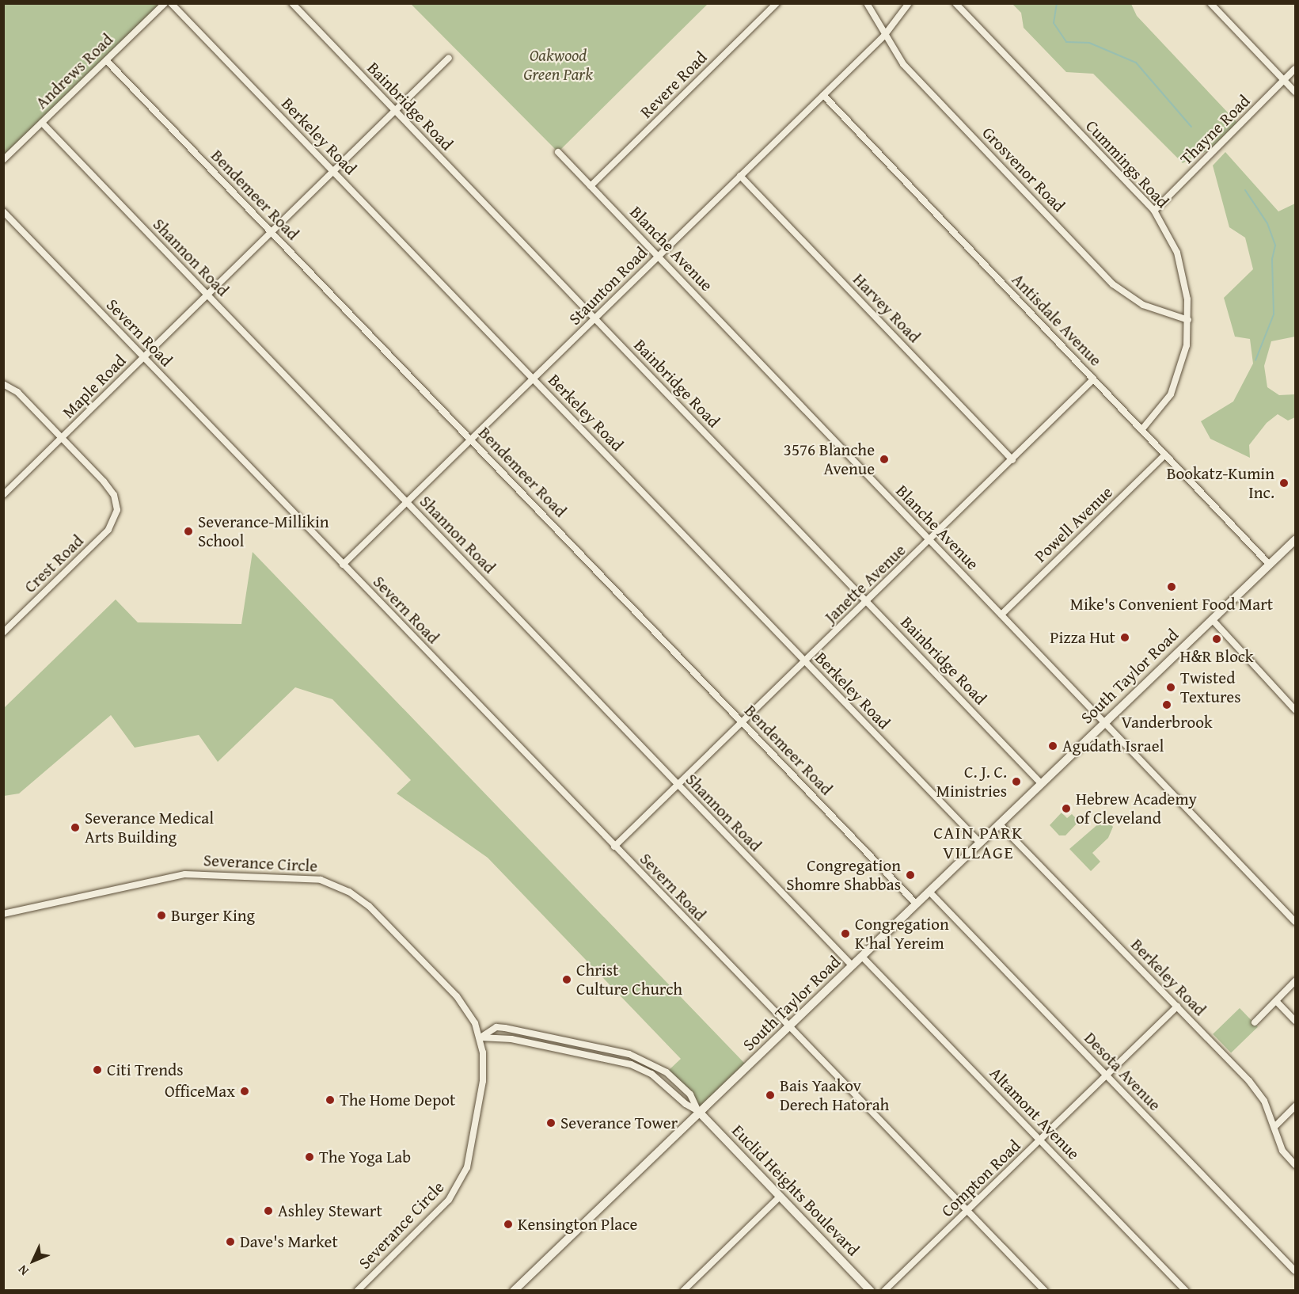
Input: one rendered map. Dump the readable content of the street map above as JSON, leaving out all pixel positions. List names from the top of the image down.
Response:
{
  "streets": {
    "main road": ["South Taylor Road", "Euclid Heights Boulevard"],
    "street": [
      "Andrews Road",
      "Revere Road",
      "Bainbridge Road",
      "Thayne Road",
      "Berkeley Road",
      "Cummings Road",
      "Grosvenor Road",
      "Bendemeer Road",
      "Blanche Avenue",
      "Shannon Road",
      "Staunton Road",
      "Harvey Road",
      "Antisdale Avenue",
      "Severn Road",
      "Maple Road",
      "Powell Avenue",
      "Crest Road",
      "Janette Avenue",
      "Severance Circle",
      "Desota Avenue",
      "Altamont Avenue",
      "Compton Road"
    ]
  },
  "crossings": [
    ["Andrews Road", "Bendemeer Road"],
    ["Andrews Road", "Shannon Road"],
    ["Revere Road", "Blanche Avenue"],
    ["Bainbridge Road", "Staunton Road"],
    ["Bainbridge Road", "Maple Road"],
    ["Bainbridge Road", "Janette Avenue"],
    ["Bainbridge Road", "South Taylor Road"],
    ["Thayne Road", "Cummings Road"],
    ["Berkeley Road", "Staunton Road"],
    ["Berkeley Road", "Maple Road"],
    ["Berkeley Road", "Janette Avenue"],
    ["Berkeley Road", "South Taylor Road"],
    ["Berkeley Road", "Compton Road"],
    ["Cummings Road", "Grosvenor Road"],
    ["Cummings Road", "Antisdale Avenue"],
    ["Grosvenor Road", "Staunton Road"],
    ["Bendemeer Road", "Staunton Road"],
    ["Bendemeer Road", "Maple Road"],
    ["Bendemeer Road", "Janette Avenue"],
    ["Bendemeer Road", "South Taylor Road"],
    ["Blanche Avenue", "Staunton Road"],
    ["Blanche Avenue", "Powell Avenue"],
    ["Blanche Avenue", "Janette Avenue"],
    ["Blanche Avenue", "South Taylor Road"],
    ["Shannon Road", "Staunton Road"],
    ["Shannon Road", "Maple Road"],
    ["Shannon Road", "Janette Avenue"],
    ["Shannon Road", "South Taylor Road"],
    ["Staunton Road", "Harvey Road"],
    ["Staunton Road", "Antisdale Avenue"],
    ["Staunton Road", "Severn Road"],
    ["Harvey Road", "Janette Avenue"],
    ["Antisdale Avenue", "Powell Avenue"],
    ["Antisdale Avenue", "Janette Avenue"],
    ["Antisdale Avenue", "South Taylor Road"],
    ["Severn Road", "Maple Road"],
    ["Severn Road", "Janette Avenue"],
    ["Severn Road", "South Taylor Road"],
    ["Severn Road", "Compton Road"],
    ["Maple Road", "Crest Road"],
    ["South Taylor Road", "Desota Avenue"],
    ["South Taylor Road", "Altamont Avenue"],
    ["South Taylor Road", "Euclid Heights Boulevard"],
    ["Desota Avenue", "Compton Road"],
    ["Altamont Avenue", "Compton Road"]
  ],
  "districts": ["CAIN PARK VILLAGE"],
  "parks": ["Oakwood Green Park"],
  "places": [
    "3576 Blanche Avenue",
    "Bookatz-Kumin Inc.",
    "Severance-Millikin School",
    "Mike's Convenient Food Mart",
    "Pizza Hut",
    "H&R Block",
    "Twisted Textures",
    "Vanderbrook",
    "Agudath Israel",
    "C. J. C. Ministries",
    "Hebrew Academy of Cleveland",
    "Severance Medical Arts Building",
    "Congregation Shomre Shabbas",
    "Burger King",
    "Congregation K'hal Yereim",
    "Christ Culture Church",
    "Citi Trends",
    "OfficeMax",
    "Bais Yaakov Derech Hatorah",
    "The Home Depot",
    "Severance Tower",
    "The Yoga Lab",
    "Ashley Stewart",
    "Kensington Place",
    "Dave's Market"
  ],
  "north": "bottom left"
}
